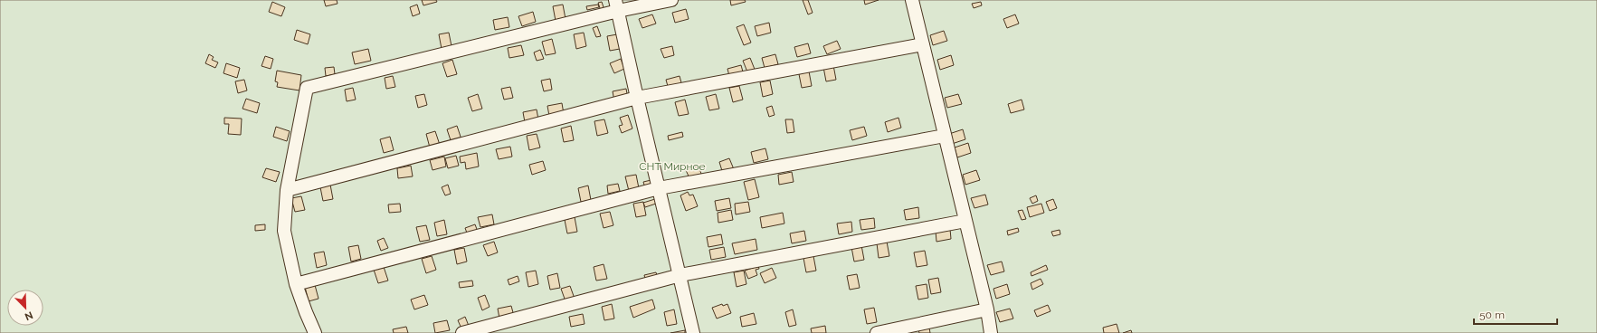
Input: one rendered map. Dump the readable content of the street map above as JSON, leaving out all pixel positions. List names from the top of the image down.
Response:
{
  "parks": ["СНТ Мирное"],
  "scale_bar": "50 m",
  "north": "bottom right"
}
